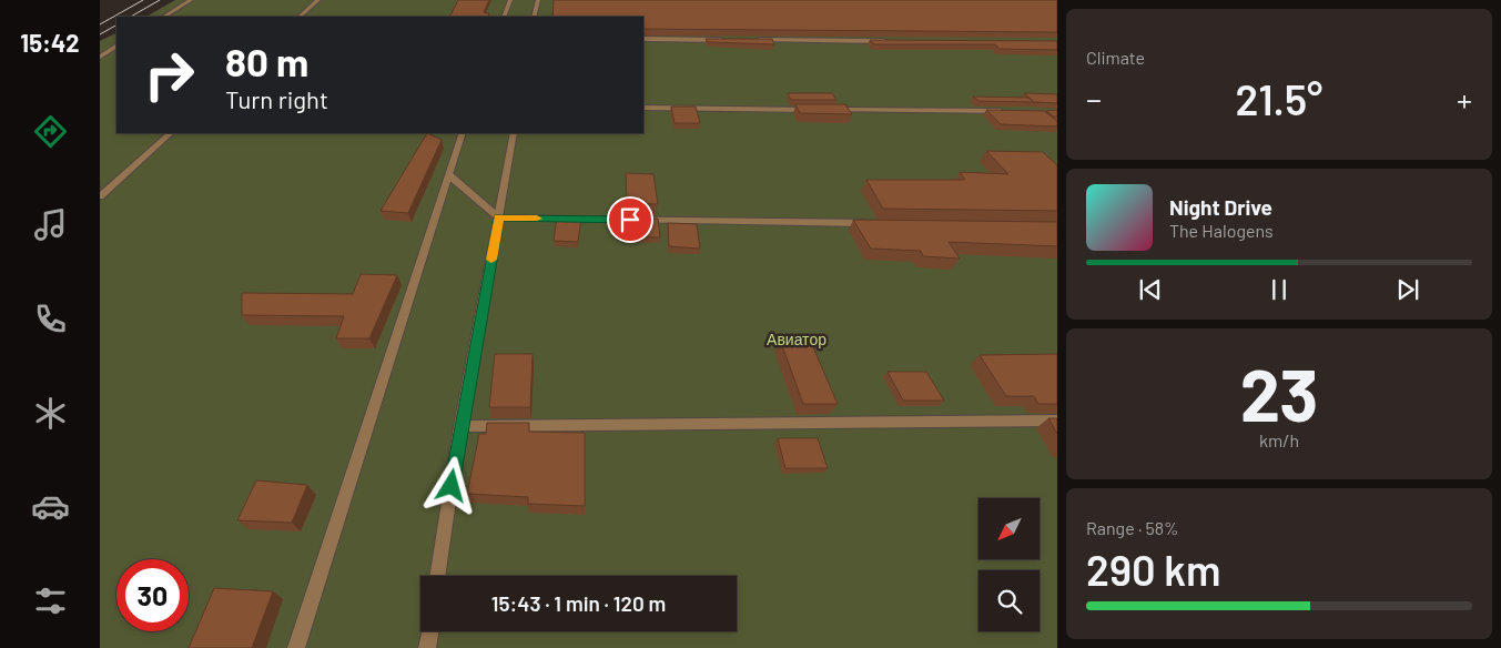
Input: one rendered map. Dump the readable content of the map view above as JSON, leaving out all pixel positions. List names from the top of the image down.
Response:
{
  "parks": ["Авиатор"],
  "north": "bottom left",
  "page": {
    "tabs": "15:42",
    "tile": [
      "Climate",
      ["23", "km/h"],
      ["Range · 58%", "290 km"]
    ],
    "turn": ["80 m", "Turn right"],
    "heat": ["−", "21.5°", "+"],
    "song": ["Night Drive", "The Halogens"],
    "limit": "30",
    "trip": "15:43 · 1 min · 120 m"
  }
}
